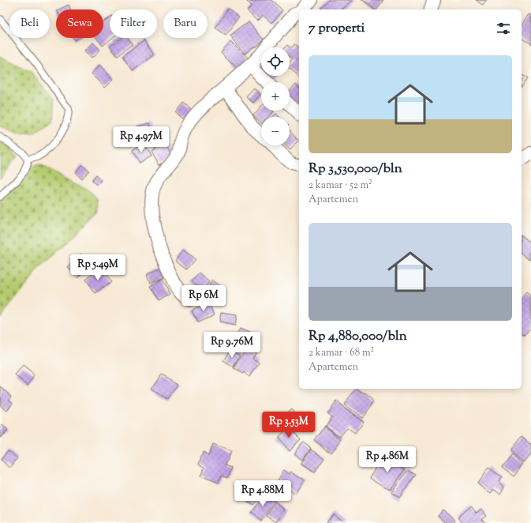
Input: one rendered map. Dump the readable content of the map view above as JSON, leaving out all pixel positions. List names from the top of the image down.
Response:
{
  "page": {
    "chip": [
      "Beli",
      "Sewa",
      "Filter",
      "Baru"
    ],
    "heading": "7 properti",
    "map_buttons": ["+", "−"],
    "list": [
      {
        "name": "Rp 3,530,000/bln",
        "note": "2 kamar · 52 m² · Apartemen"
      },
      {
        "name": "Rp 4,880,000/bln",
        "note": "2 kamar · 68 m² · Apartemen"
      }
    ],
    "price": [
      "Rp 4.97M",
      "Rp 5.49M",
      "Rp 6M",
      "Rp 9.76M",
      "Rp 3.53M",
      "Rp 4.86M",
      "Rp 4.88M"
    ]
  }
}
